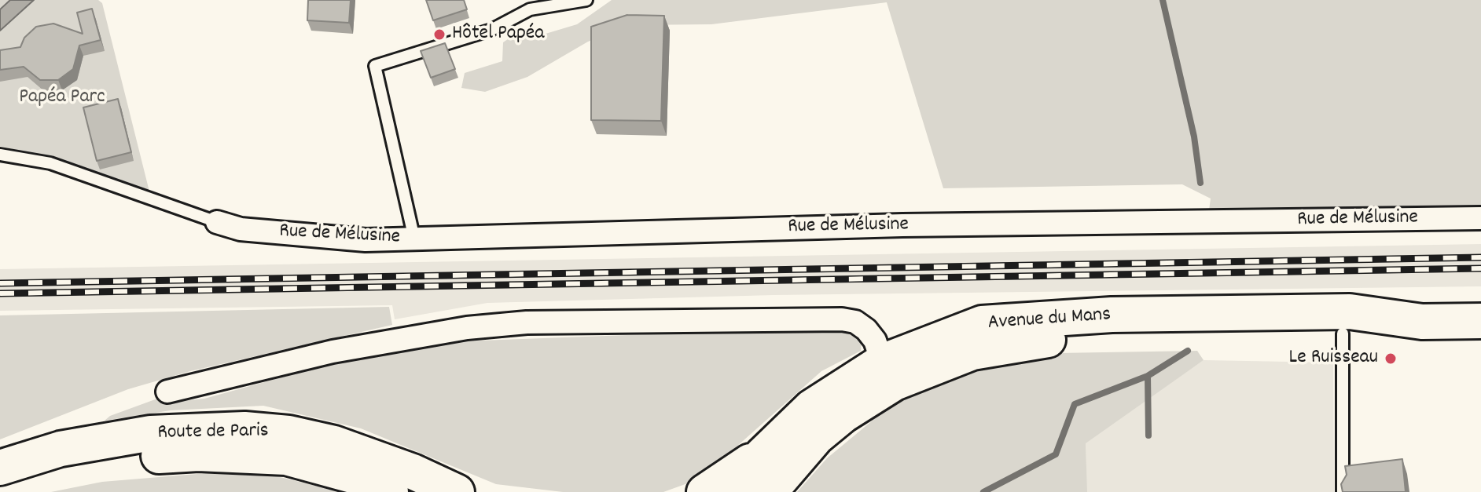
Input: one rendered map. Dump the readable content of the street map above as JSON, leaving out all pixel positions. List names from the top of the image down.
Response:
{
  "streets": {
    "main road": ["Avenue du Mans", "Route de Paris"],
    "street": ["Rue de Mélusine"]
  },
  "parks": ["Papéa Parc"],
  "places": ["Hôtel Papéa", "Le Ruisseau"]
}
